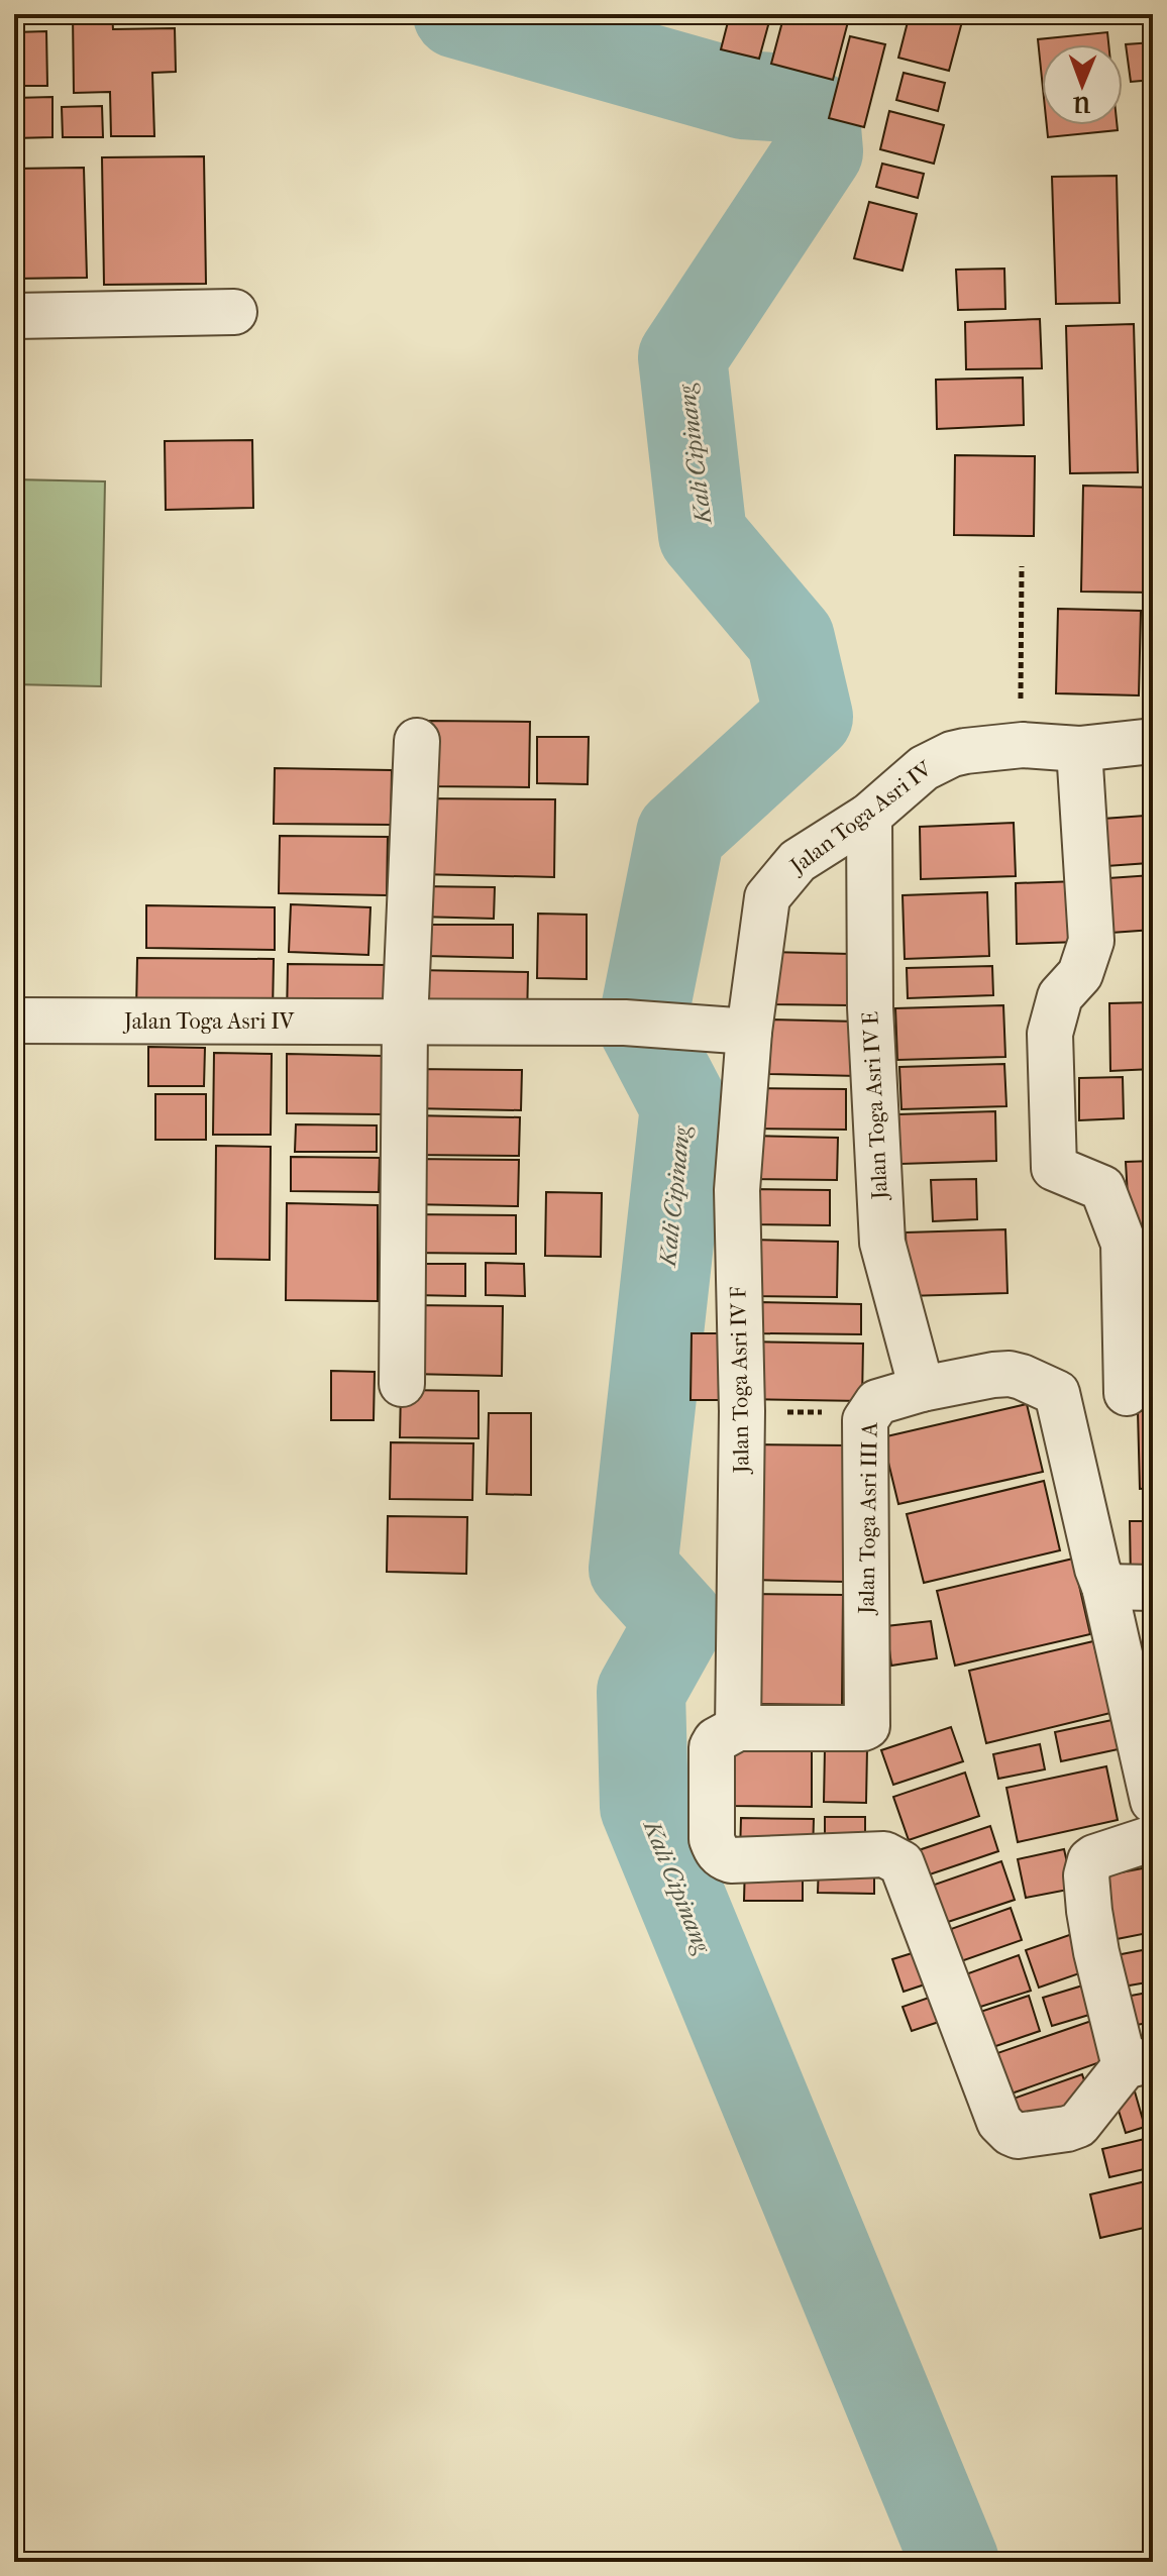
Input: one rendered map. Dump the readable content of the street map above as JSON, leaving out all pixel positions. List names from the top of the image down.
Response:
{
  "streets": {
    "street": [
      "Jalan Toga Asri IV",
      "Jalan Toga Asri IV E",
      "Jalan Toga Asri IV F",
      "Jalan Toga Asri III A"
    ]
  },
  "crossings": [
    ["Jalan Toga Asri IV", "Jalan Toga Asri IV E"],
    ["Jalan Toga Asri IV", "Jalan Toga Asri IV F"],
    ["Jalan Toga Asri IV E", "Jalan Toga Asri III A"],
    ["Jalan Toga Asri IV F", "Jalan Toga Asri III A"]
  ],
  "water": ["Kali Cipinang"],
  "north": "bottom"
}
